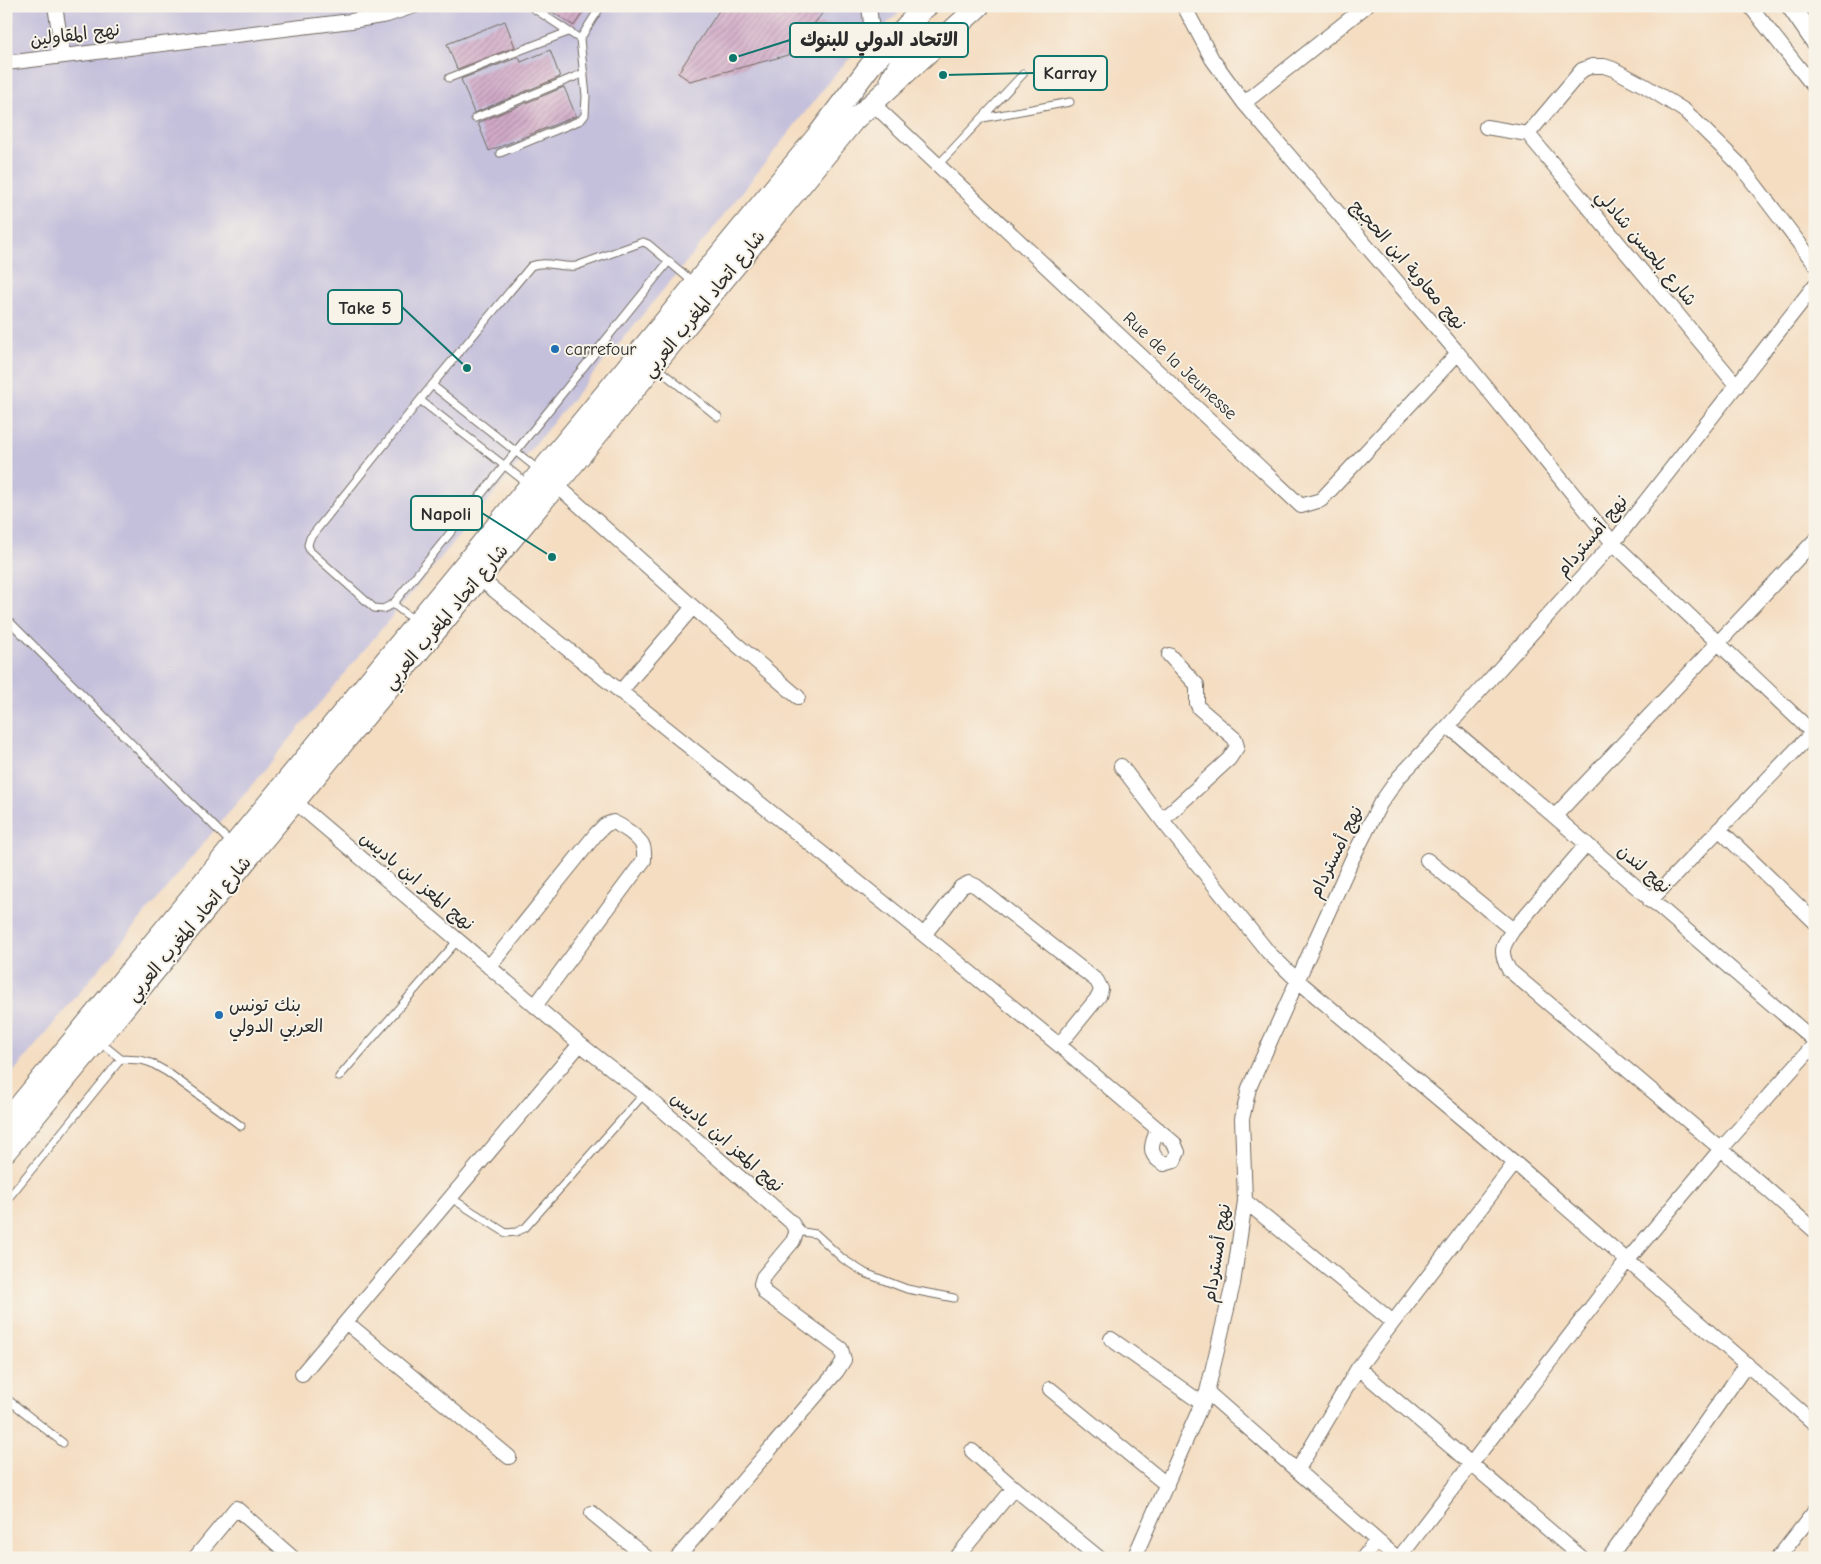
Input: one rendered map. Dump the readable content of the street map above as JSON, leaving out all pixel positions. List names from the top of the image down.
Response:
{
  "streets": {
    "main road": ["شارع اتحاد المغرب العربي"],
    "street": [
      "نهج المقاولين",
      "شارع بلحسن شادلي",
      "نهج معاوية ابن الحجيج",
      "Rue de la Jeunesse",
      "نهج أمستردام",
      "نهج لندن",
      "نهج المعز ابن باديس"
    ]
  },
  "crossings": [
    ["شارع بلحسن شادلي", "نهج أمستردام"],
    ["نهج معاوية ابن الحجيج", "Rue de la Jeunesse"],
    ["نهج معاوية ابن الحجيج", "نهج أمستردام"],
    ["شارع اتحاد المغرب العربي", "Rue de la Jeunesse"],
    ["شارع اتحاد المغرب العربي", "نهج المعز ابن باديس"],
    ["نهج أمستردام", "نهج لندن"]
  ],
  "places": [
    "الاتحاد الدولي للبنوك",
    "Karray",
    "carrefour",
    "Take 5",
    "Napoli",
    "بنك تونس العربي الدولي"
  ]
}
